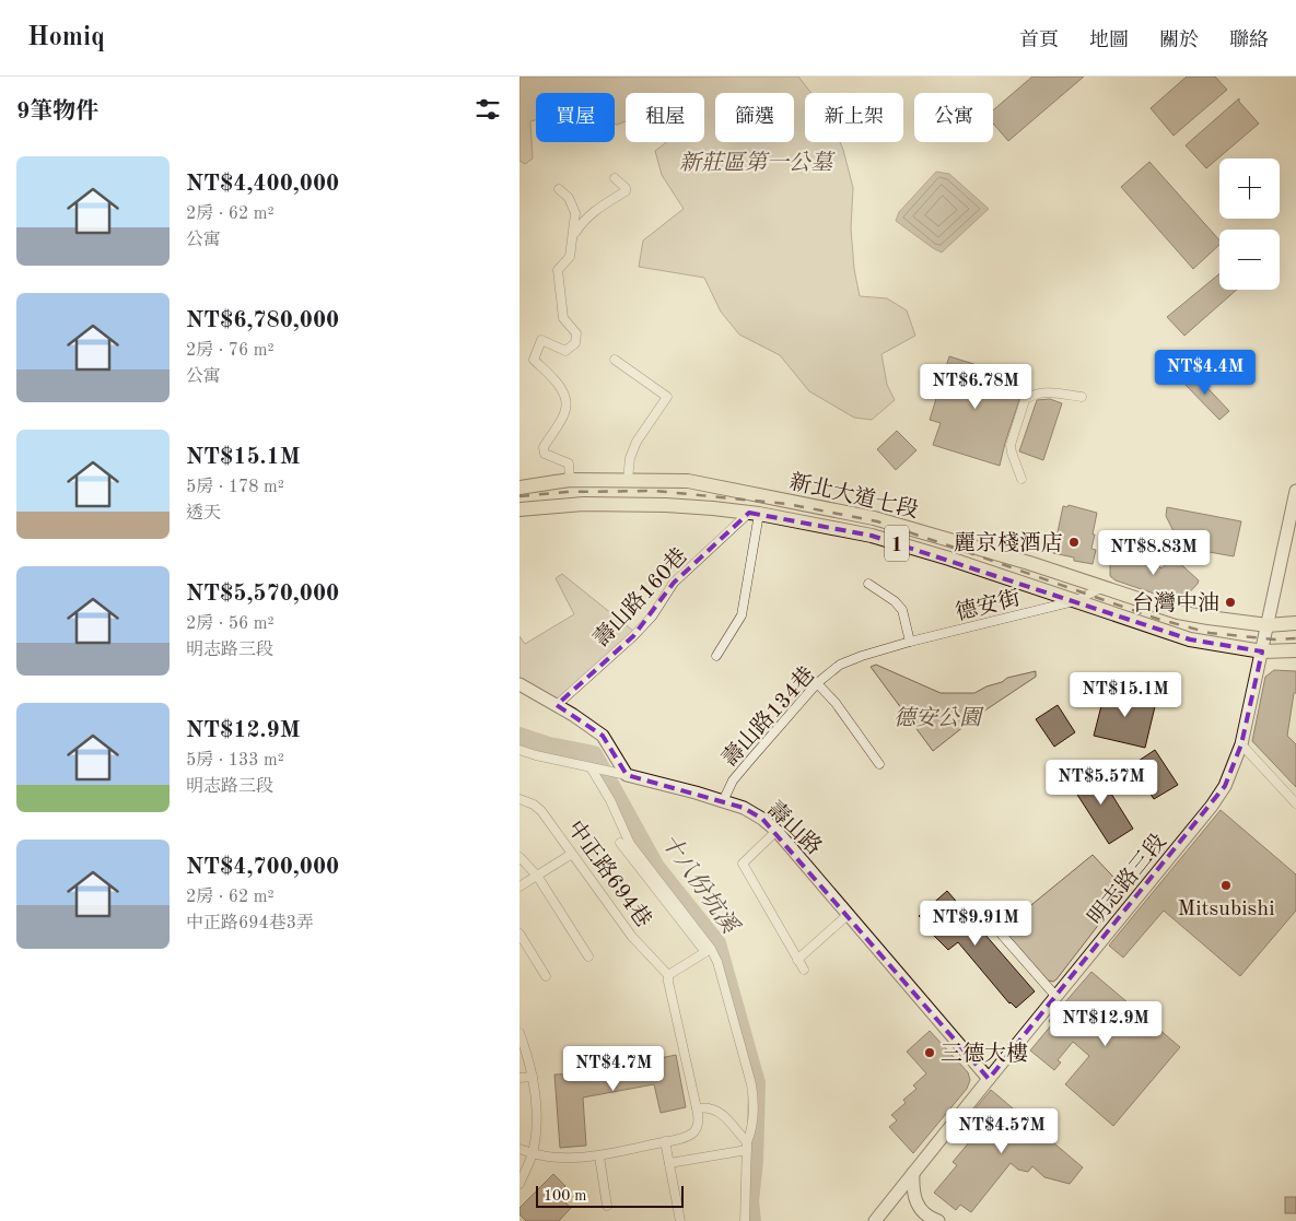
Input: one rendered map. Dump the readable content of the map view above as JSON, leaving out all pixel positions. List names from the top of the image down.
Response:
{
  "streets": {
    "main road": [
      "新北大道七段",
      "1",
      "壽山路",
      "明志路三段"
    ],
    "street": [
      "壽山路160巷",
      "德安街",
      "壽山路134巷",
      "中正路694巷"
    ]
  },
  "crossings": [
    ["新北大道七段", "1"],
    ["新北大道七段", "壽山路160巷"],
    ["新北大道七段", "德安街"],
    ["新北大道七段", "明志路三段"],
    ["1", "明志路三段"],
    ["德安街", "壽山路134巷"],
    ["壽山路134巷", "壽山路"],
    ["壽山路", "明志路三段"]
  ],
  "water": ["十八份坑溪"],
  "parks": ["新莊區第一公墓", "德安公園"],
  "places": [
    "麗京棧酒店",
    "台灣中油",
    "Mitsubishi",
    "三德大樓"
  ],
  "scale_bar": "100 m",
  "page": {
    "header": "Homiq",
    "nav": [
      "首頁",
      "地圖",
      "關於",
      "聯絡"
    ],
    "heading": "9筆物件",
    "chip": [
      "買屋",
      "租屋",
      "篩選",
      "新上架",
      "公寓"
    ],
    "list": [
      {
        "name": "NT$4,400,000",
        "note": "2房 · 62 m² · 公寓"
      },
      {
        "name": "NT$6,780,000",
        "note": "2房 · 76 m² · 公寓"
      },
      {
        "name": "NT$15.1M",
        "note": "5房 · 178 m² · 透天"
      },
      {
        "name": "NT$5,570,000",
        "note": "2房 · 56 m² · 明志路三段"
      },
      {
        "name": "NT$12.9M",
        "note": "5房 · 133 m² · 明志路三段"
      },
      {
        "name": "NT$4,700,000",
        "note": "2房 · 62 m² · 中正路694巷3弄"
      }
    ],
    "map_buttons": ["+", "−"],
    "price": [
      "NT$4.4M",
      "NT$6.78M",
      "NT$8.83M",
      "NT$15.1M",
      "NT$5.57M",
      "NT$9.91M",
      "NT$12.9M",
      "NT$4.7M",
      "NT$4.57M"
    ],
    "scale": "100 m"
  }
}
